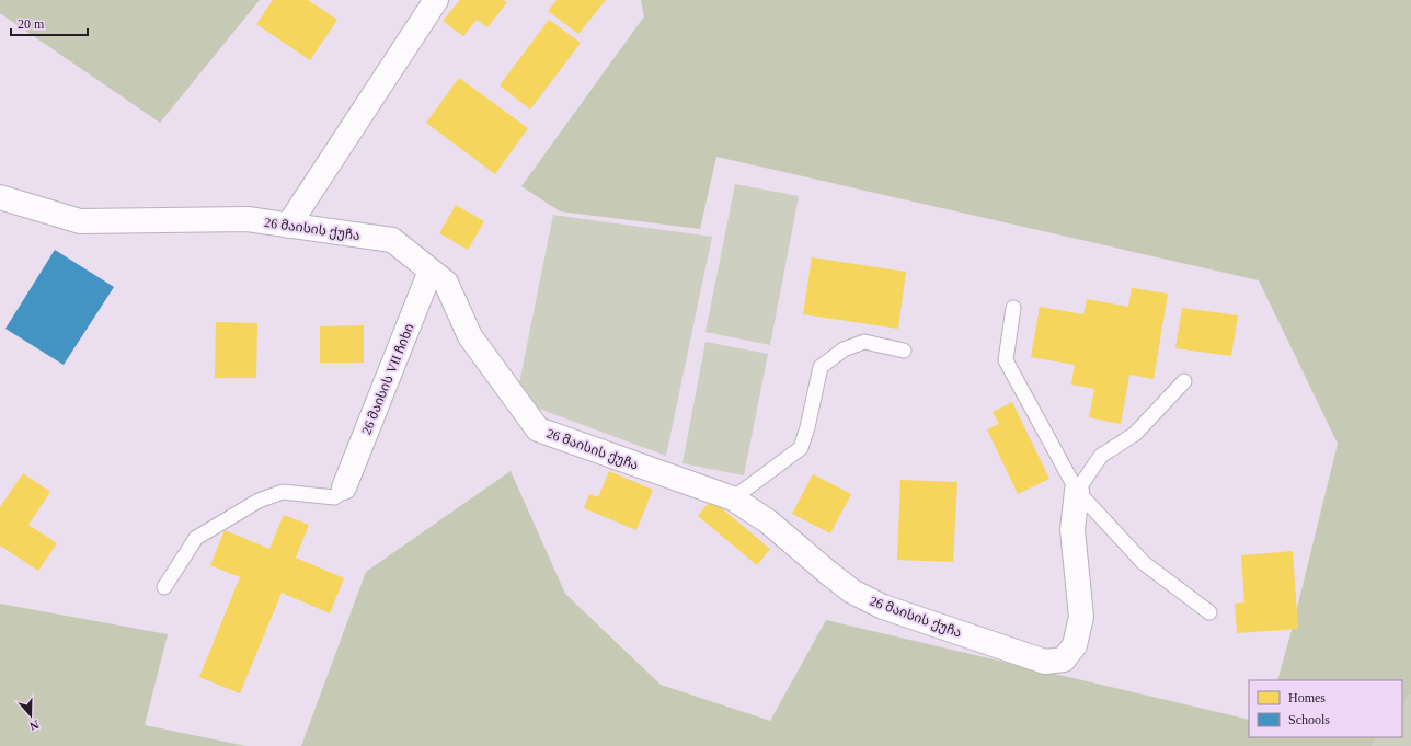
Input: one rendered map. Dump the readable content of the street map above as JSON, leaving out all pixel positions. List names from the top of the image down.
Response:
{
  "streets": {
    "street": ["26 მაისის ქუჩა", "26 მაისის VII ჩიხი"]
  },
  "crossings": [
    ["26 მაისის ქუჩა", "26 მაისის VII ჩიხი"]
  ],
  "legend": ["Homes", "Schools"],
  "scale_bar": "20 m",
  "north": "bottom"
}
